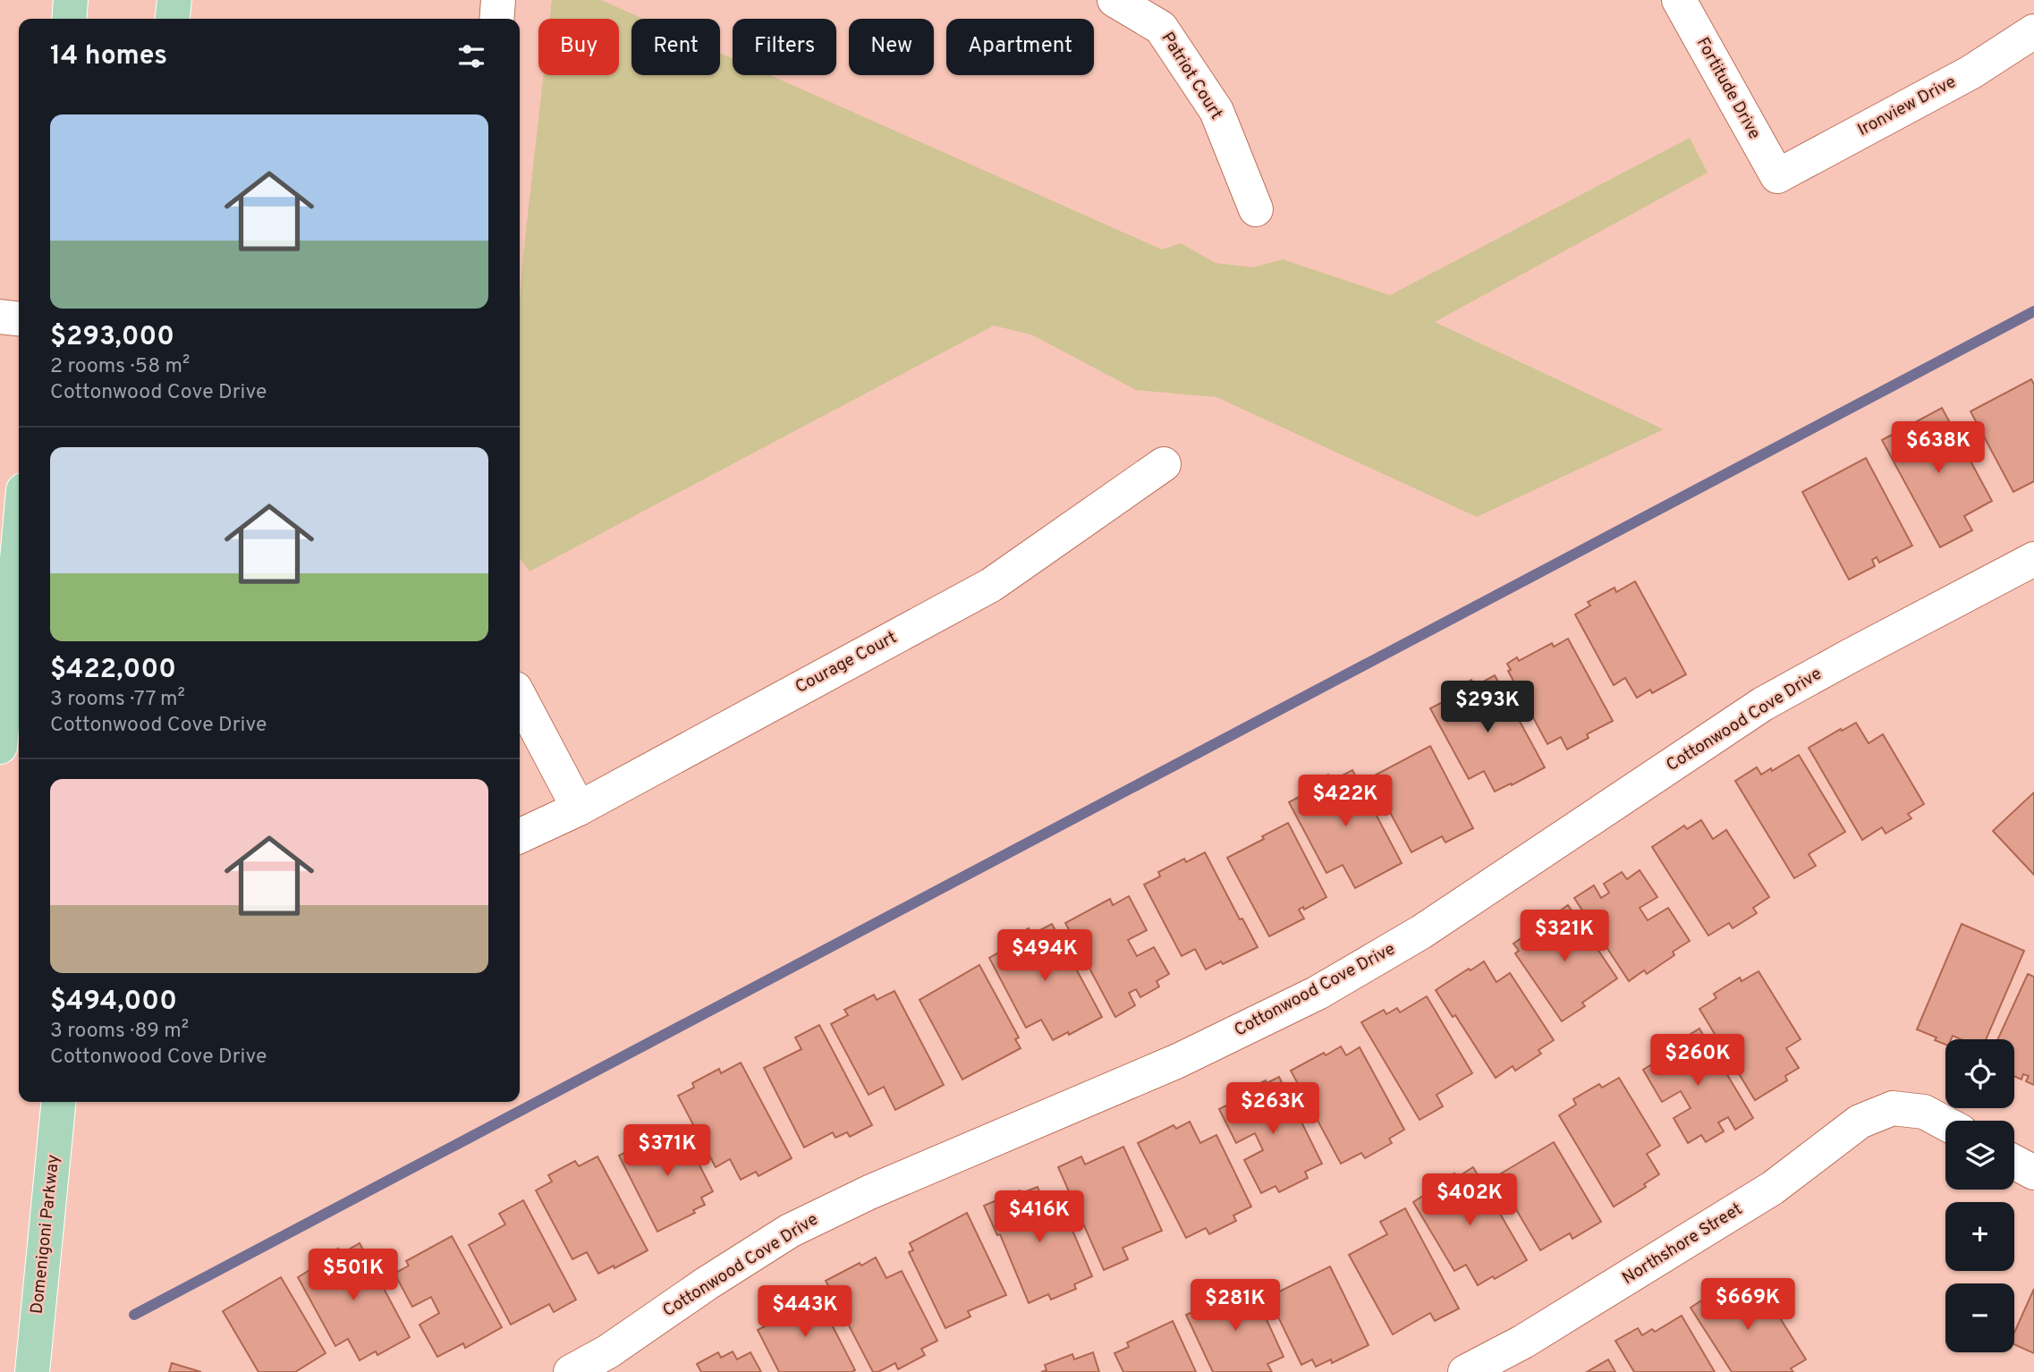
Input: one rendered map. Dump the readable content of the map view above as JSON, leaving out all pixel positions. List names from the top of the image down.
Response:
{
  "streets": {
    "main road": ["Domenigoni Parkway"],
    "street": [
      "Patriot Court",
      "Fortitude Drive",
      "Ironview Drive",
      "Courage Court",
      "Cottonwood Cove Drive",
      "Northshore Street"
    ]
  },
  "crossings": [
    ["Fortitude Drive", "Ironview Drive"]
  ],
  "page": {
    "chip": [
      "Buy",
      "Rent",
      "Filters",
      "New",
      "Apartment"
    ],
    "heading": "14 homes",
    "list": [
      {
        "name": "$293,000",
        "note": "2 rooms · 58 m² · Cottonwood Cove Drive"
      },
      {
        "name": "$422,000",
        "note": "3 rooms · 77 m² · Cottonwood Cove Drive"
      },
      {
        "name": "$494,000",
        "note": "3 rooms · 89 m² · Cottonwood Cove Drive"
      }
    ],
    "price": [
      "$638K",
      "$293K",
      "$422K",
      "$321K",
      "$494K",
      "$260K",
      "$263K",
      "$371K",
      "$402K",
      "$416K",
      "$501K",
      "$669K",
      "$281K",
      "$443K"
    ],
    "map_buttons": ["+", "−"]
  }
}
